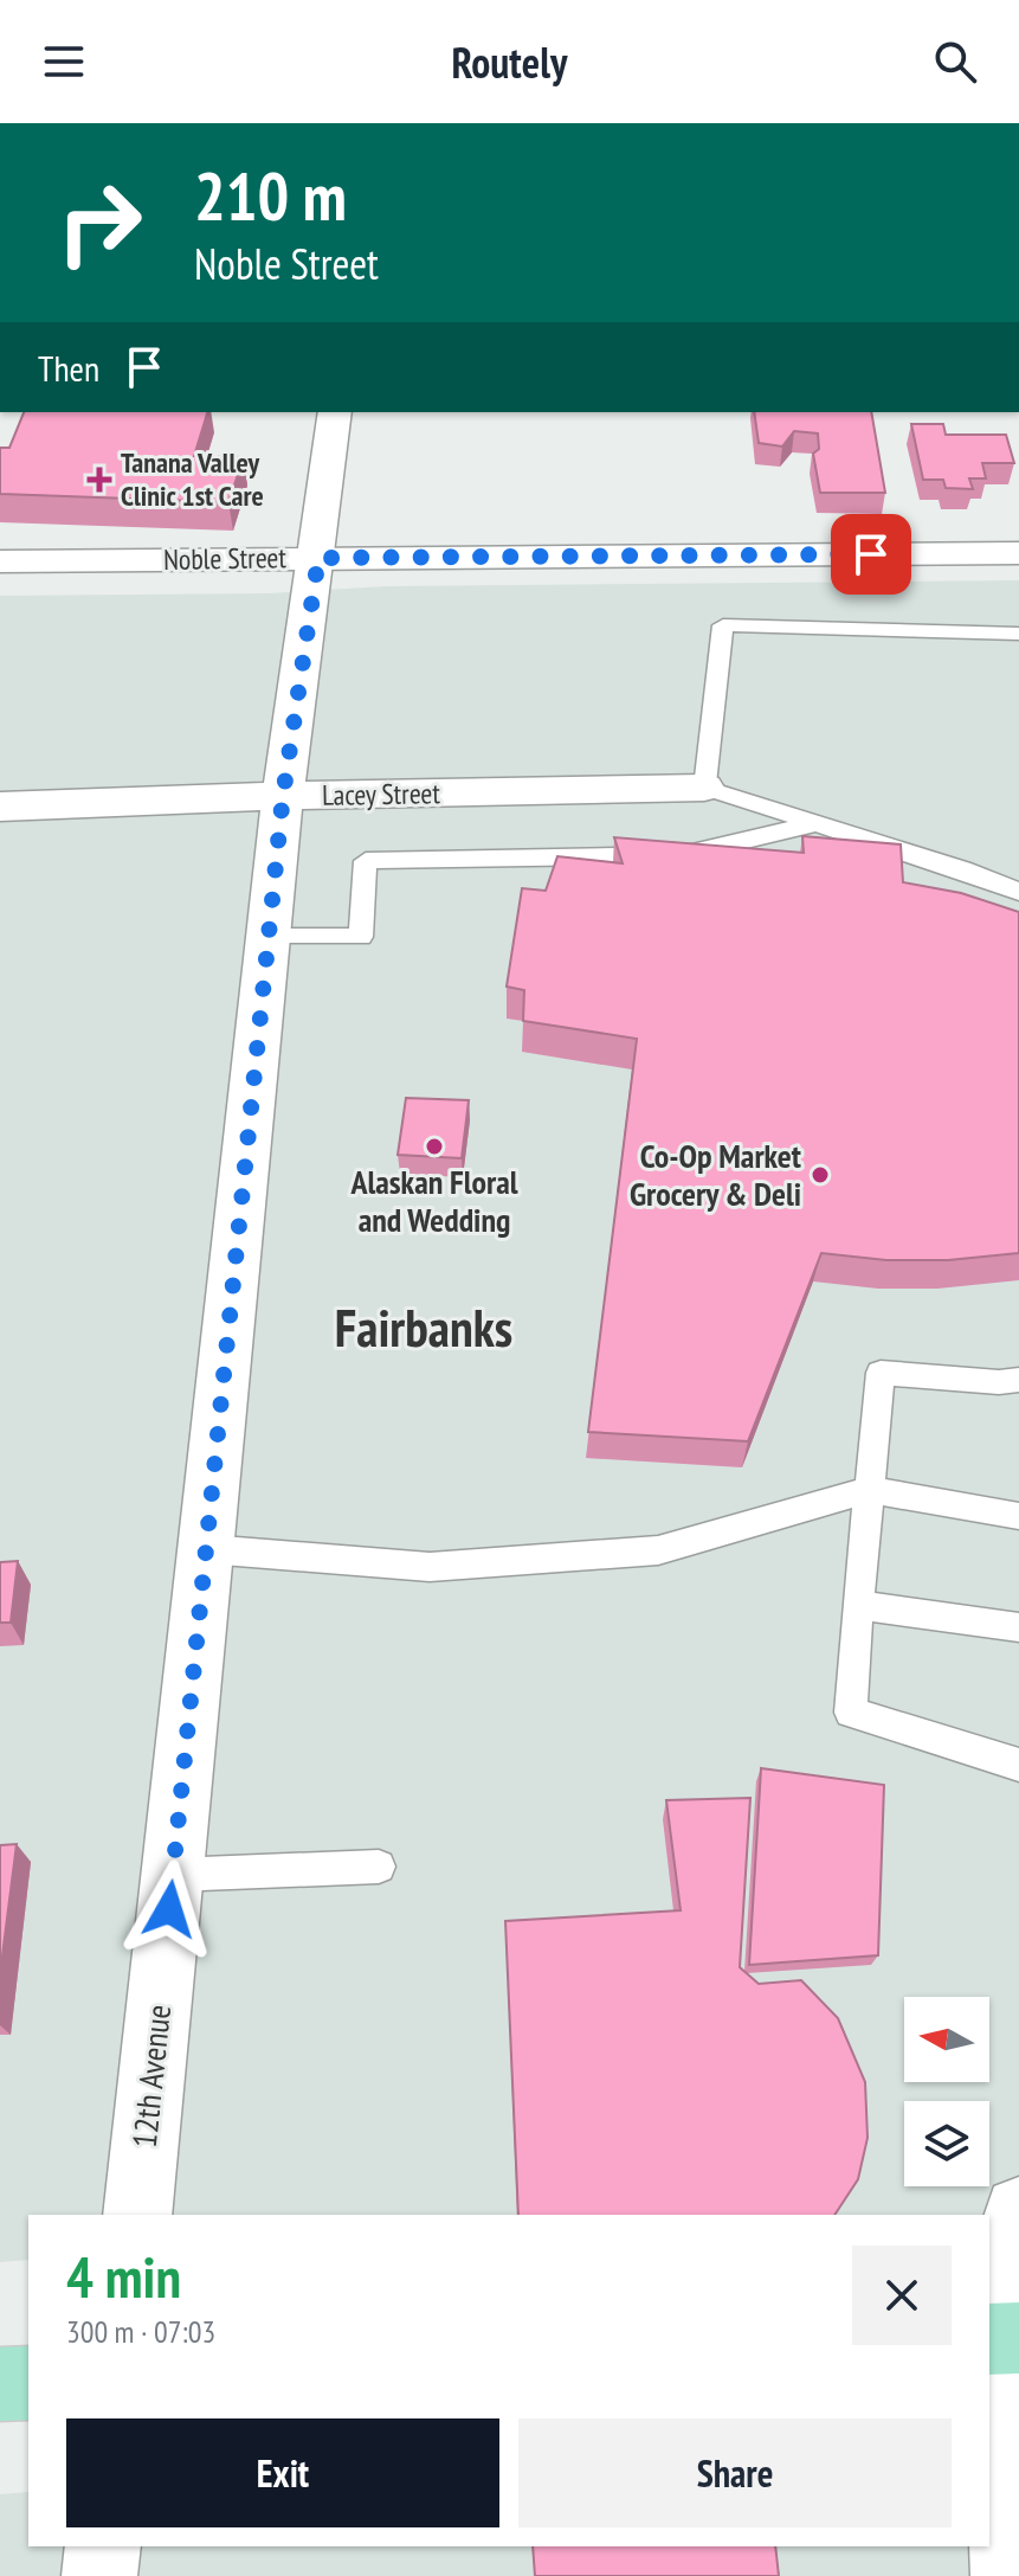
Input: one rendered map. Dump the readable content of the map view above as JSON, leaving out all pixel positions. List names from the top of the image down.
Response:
{
  "streets": {
    "street": ["Noble Street", "Lacey Street", "12th Avenue"]
  },
  "crossings": [
    ["Noble Street", "12th Avenue"],
    ["Lacey Street", "12th Avenue"]
  ],
  "districts": ["Fairbanks"],
  "places": {
    "health": ["Tanana Valley Clinic 1st Care"],
    "other": ["Alaskan Floral and Wedding", "Co-Op Market Grocery & Deli"]
  },
  "north": "left",
  "page": {
    "header": "Routely",
    "turn": ["210 m", "Noble Street"],
    "then": "Then",
    "heading": ["4 min", "300 m · 07:03"],
    "buttons": ["Exit", "Share"]
  }
}
